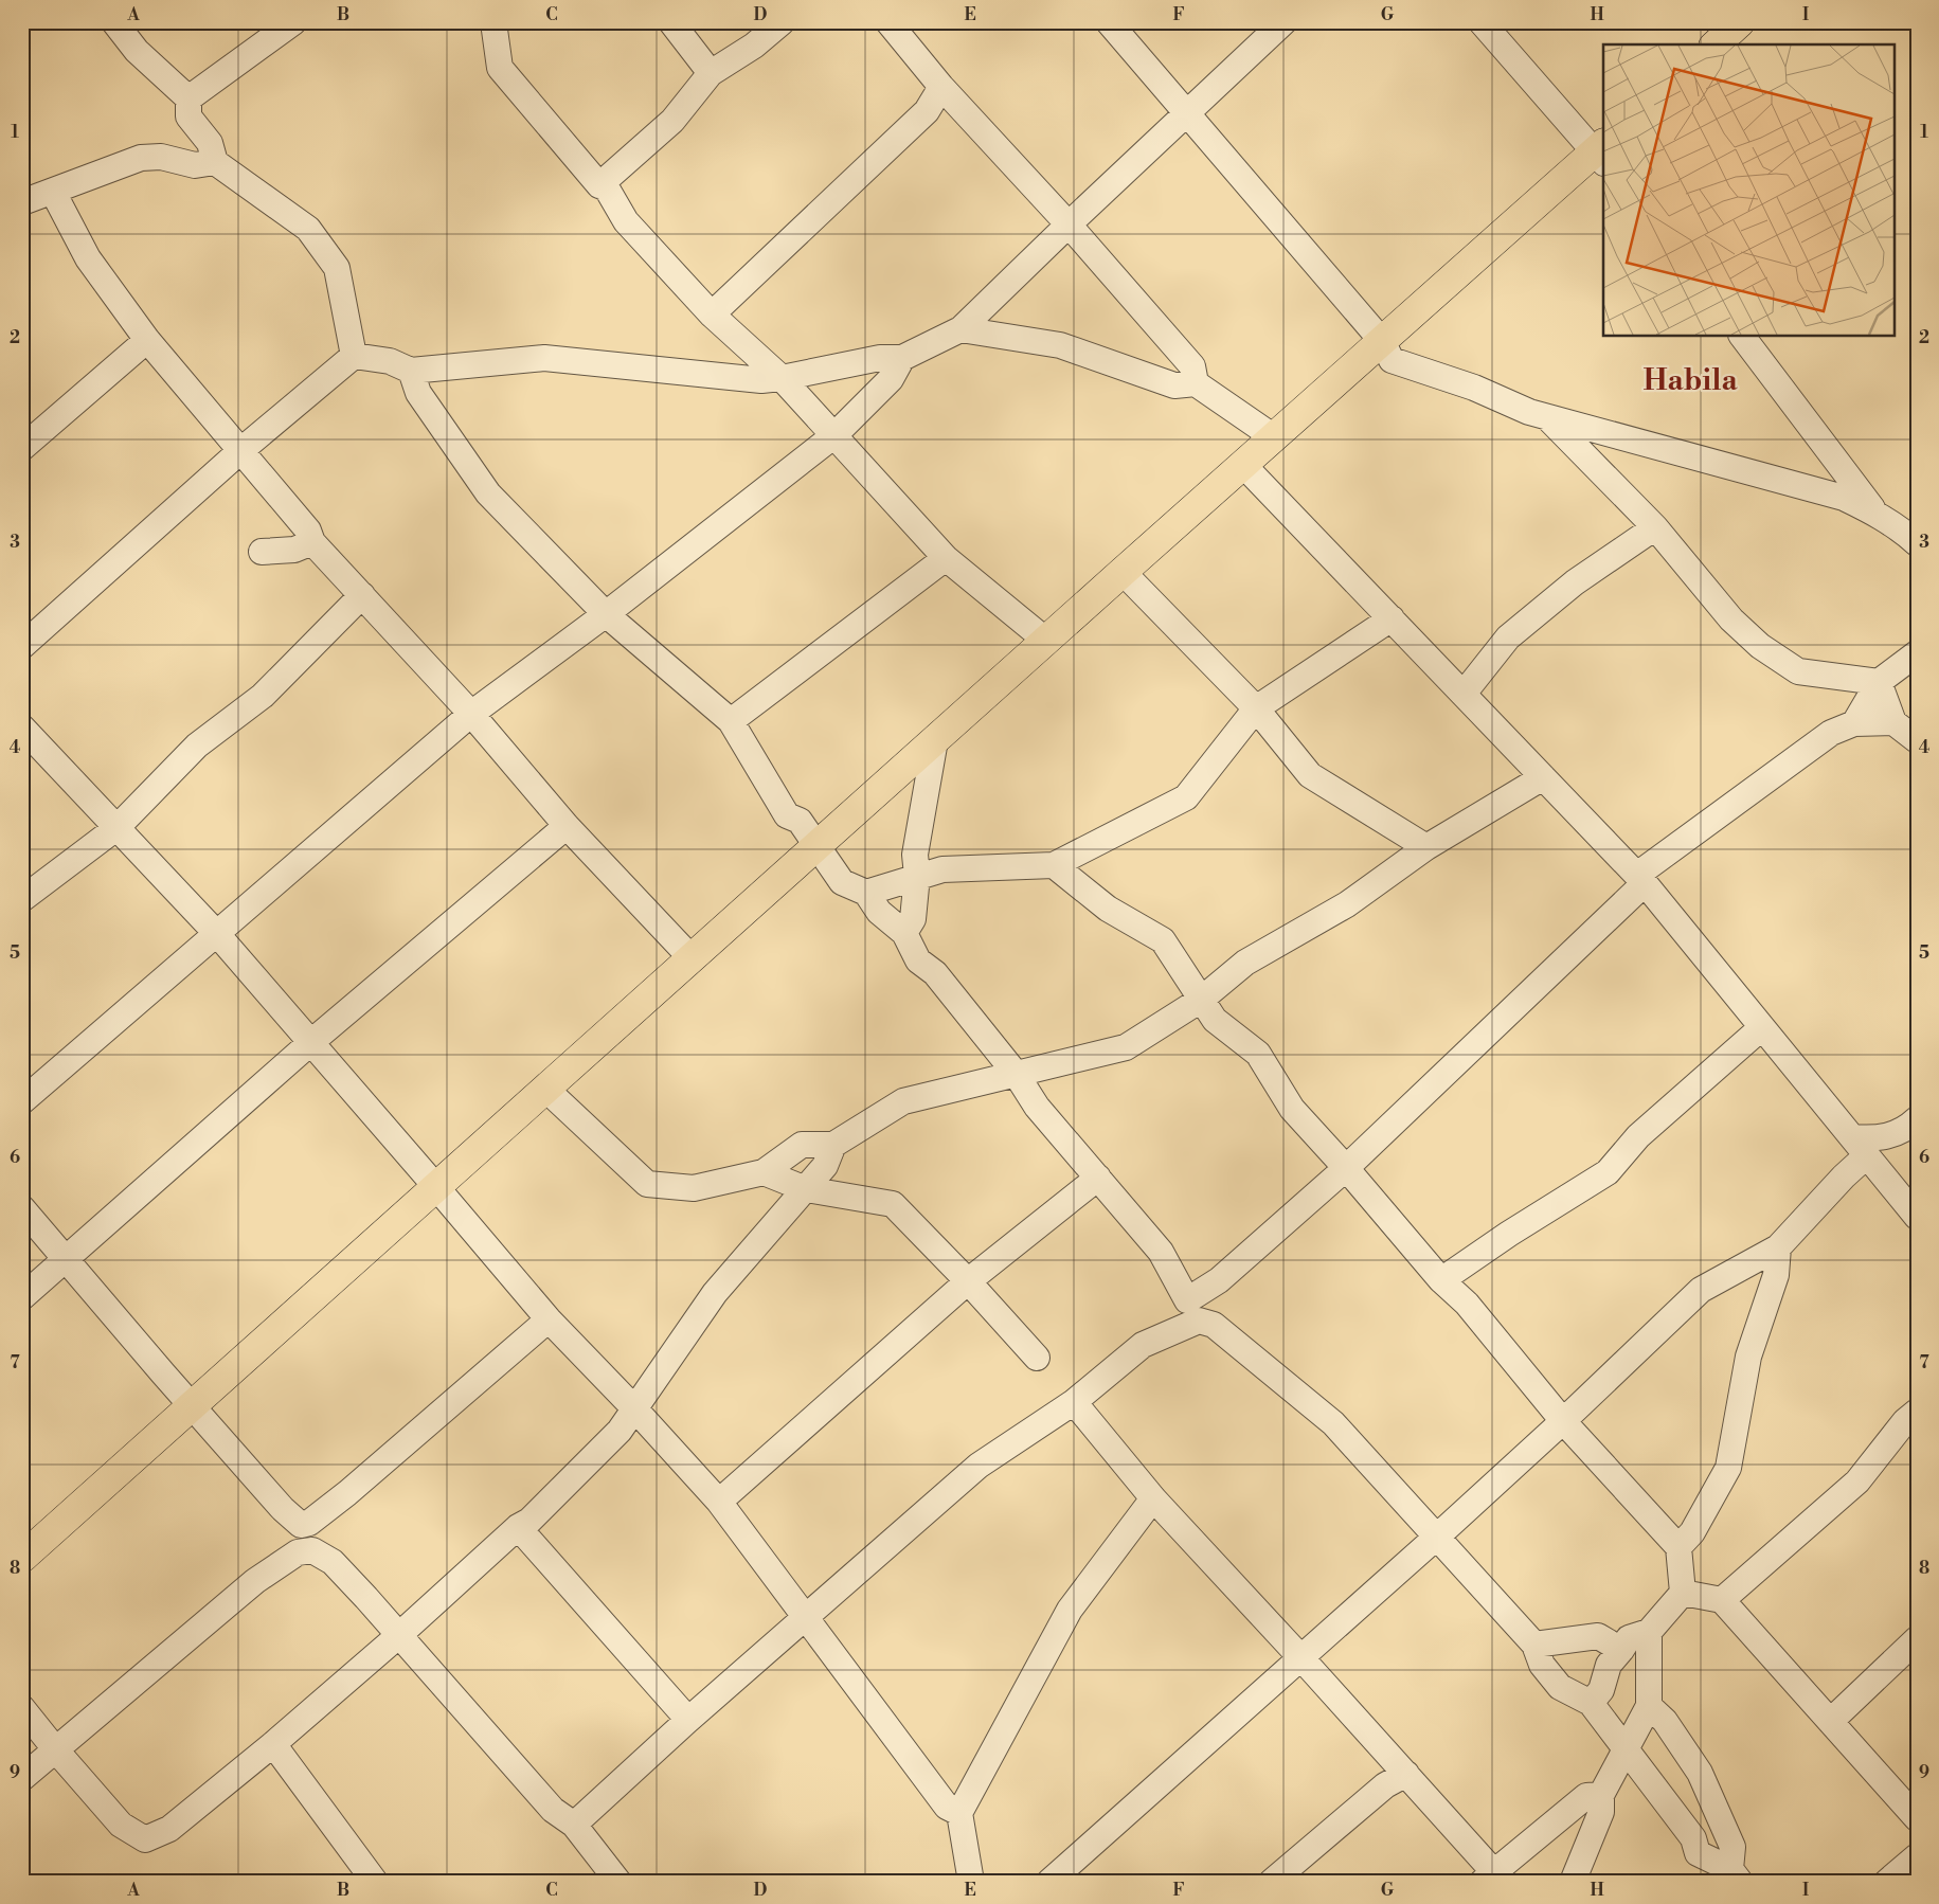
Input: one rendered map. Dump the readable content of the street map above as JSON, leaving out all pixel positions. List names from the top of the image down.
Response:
{
  "districts": ["Habila"],
  "grid": {
    "columns": [
      "A",
      "B",
      "C",
      "D",
      "E",
      "F",
      "G",
      "H",
      "I"
    ],
    "rows": [
      "1",
      "2",
      "3",
      "4",
      "5",
      "6",
      "7",
      "8",
      "9"
    ]
  }
}
